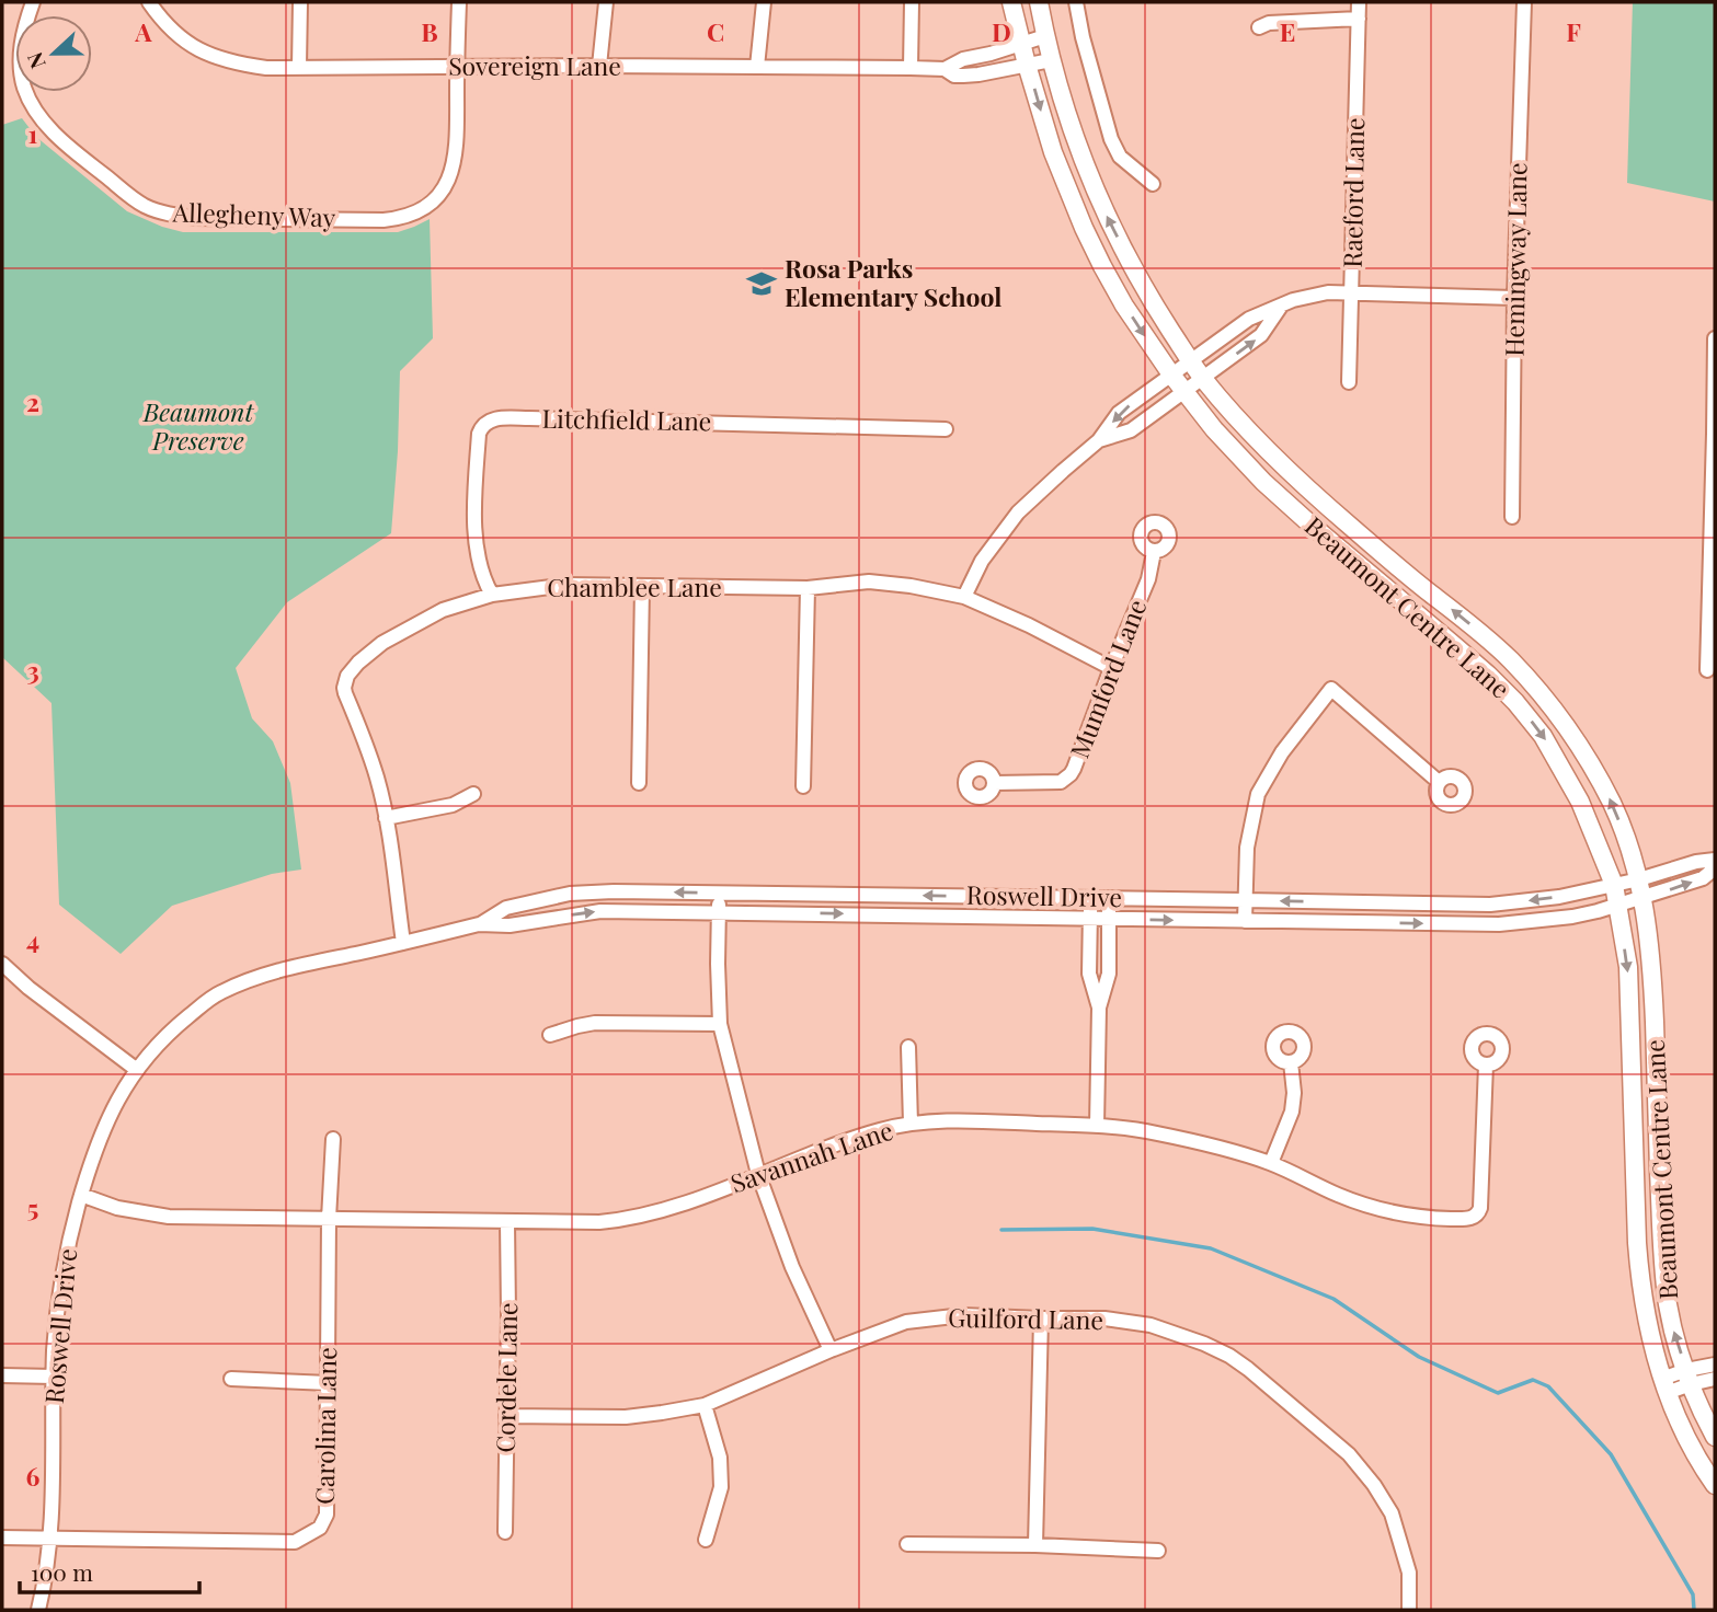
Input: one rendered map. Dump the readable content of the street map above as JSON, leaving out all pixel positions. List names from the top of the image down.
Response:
{
  "streets": {
    "street": [
      "Sovereign Lane",
      "Raeford Lane",
      "Allegheny Way",
      "Hemingway Lane",
      "Litchfield Lane",
      "Chamblee Lane",
      "Beaumont Centre Lane",
      "Mumford Lane",
      "Roswell Drive",
      "Savannah Lane",
      "Guilford Lane",
      "Cordele Lane",
      "Carolina Lane"
    ]
  },
  "crossings": [
    ["Sovereign Lane", "Allegheny Way"],
    ["Sovereign Lane", "Beaumont Centre Lane"],
    ["Litchfield Lane", "Chamblee Lane"],
    ["Chamblee Lane", "Mumford Lane"],
    ["Chamblee Lane", "Roswell Drive"],
    ["Beaumont Centre Lane", "Roswell Drive"],
    ["Roswell Drive", "Savannah Lane"],
    ["Roswell Drive", "Carolina Lane"],
    ["Savannah Lane", "Cordele Lane"],
    ["Savannah Lane", "Carolina Lane"],
    ["Guilford Lane", "Cordele Lane"]
  ],
  "parks": ["Beaumont Preserve"],
  "places": {
    "school or university": ["Rosa Parks Elementary School"]
  },
  "scale_bar": "100 m",
  "north": "left",
  "grid": {
    "columns": [
      "A",
      "B",
      "C",
      "D",
      "E",
      "F"
    ],
    "rows": [
      "1",
      "2",
      "3",
      "4",
      "5",
      "6"
    ]
  }
}
